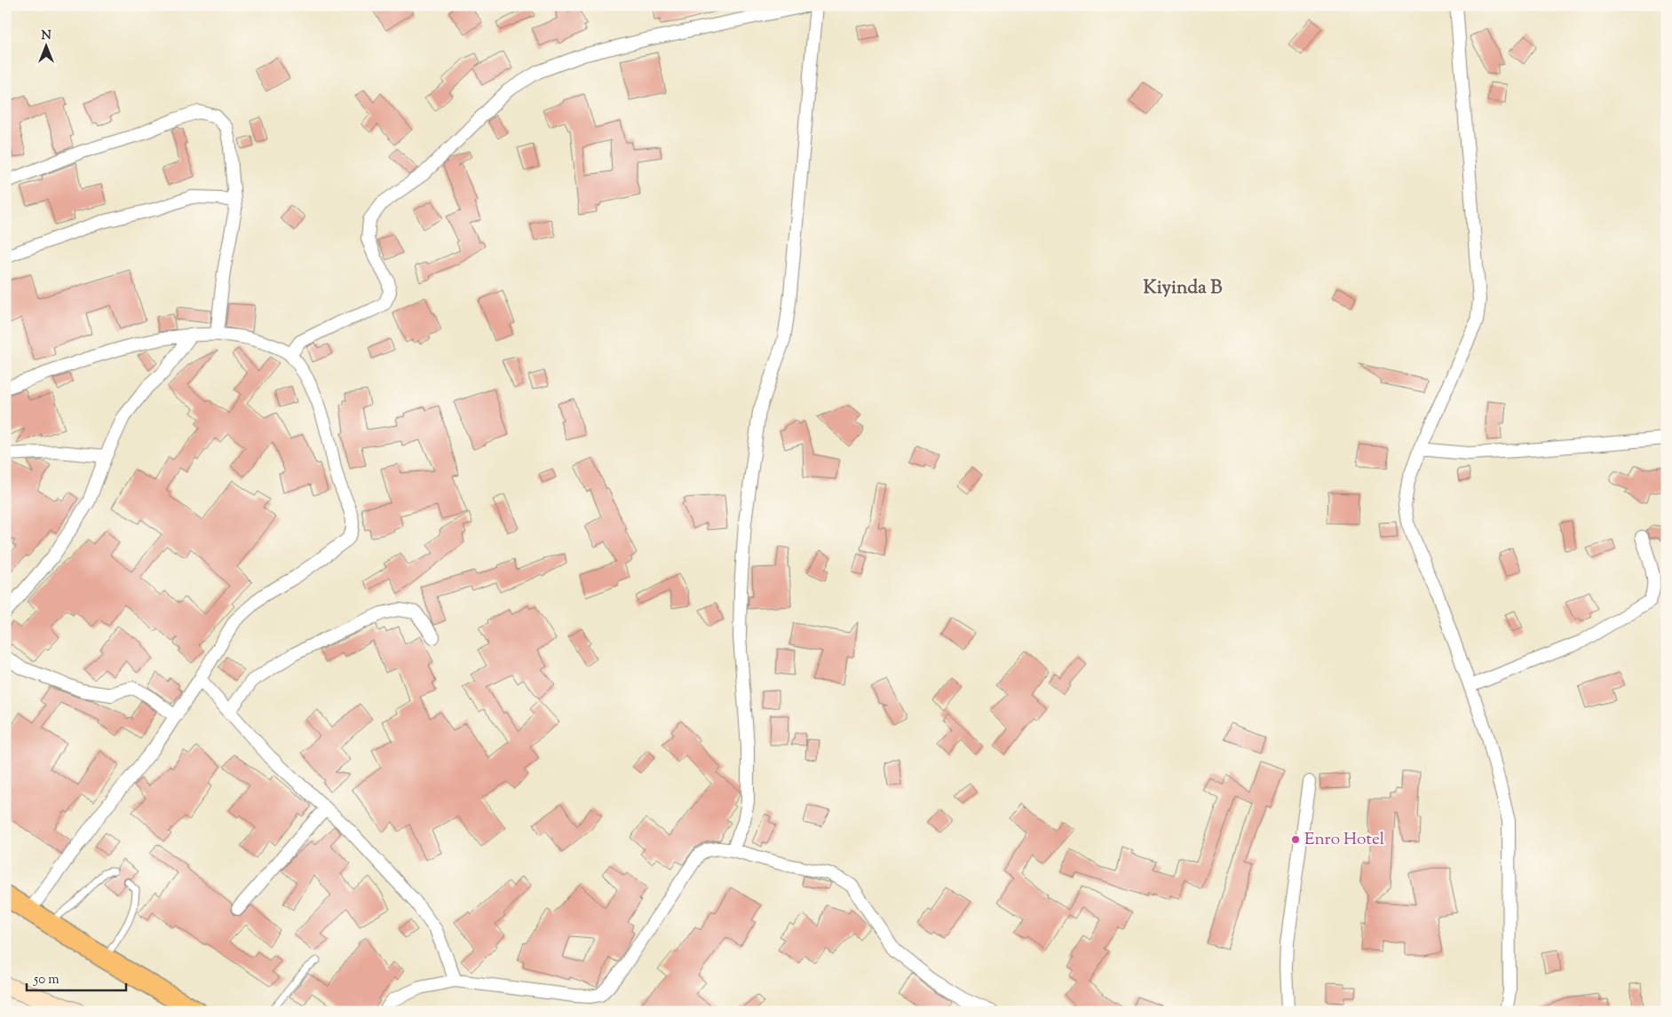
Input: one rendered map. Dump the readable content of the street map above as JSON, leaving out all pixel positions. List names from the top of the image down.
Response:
{
  "districts": ["Kiyinda B"],
  "places": ["Enro Hotel"],
  "scale_bar": "50 m",
  "north": "top"
}
